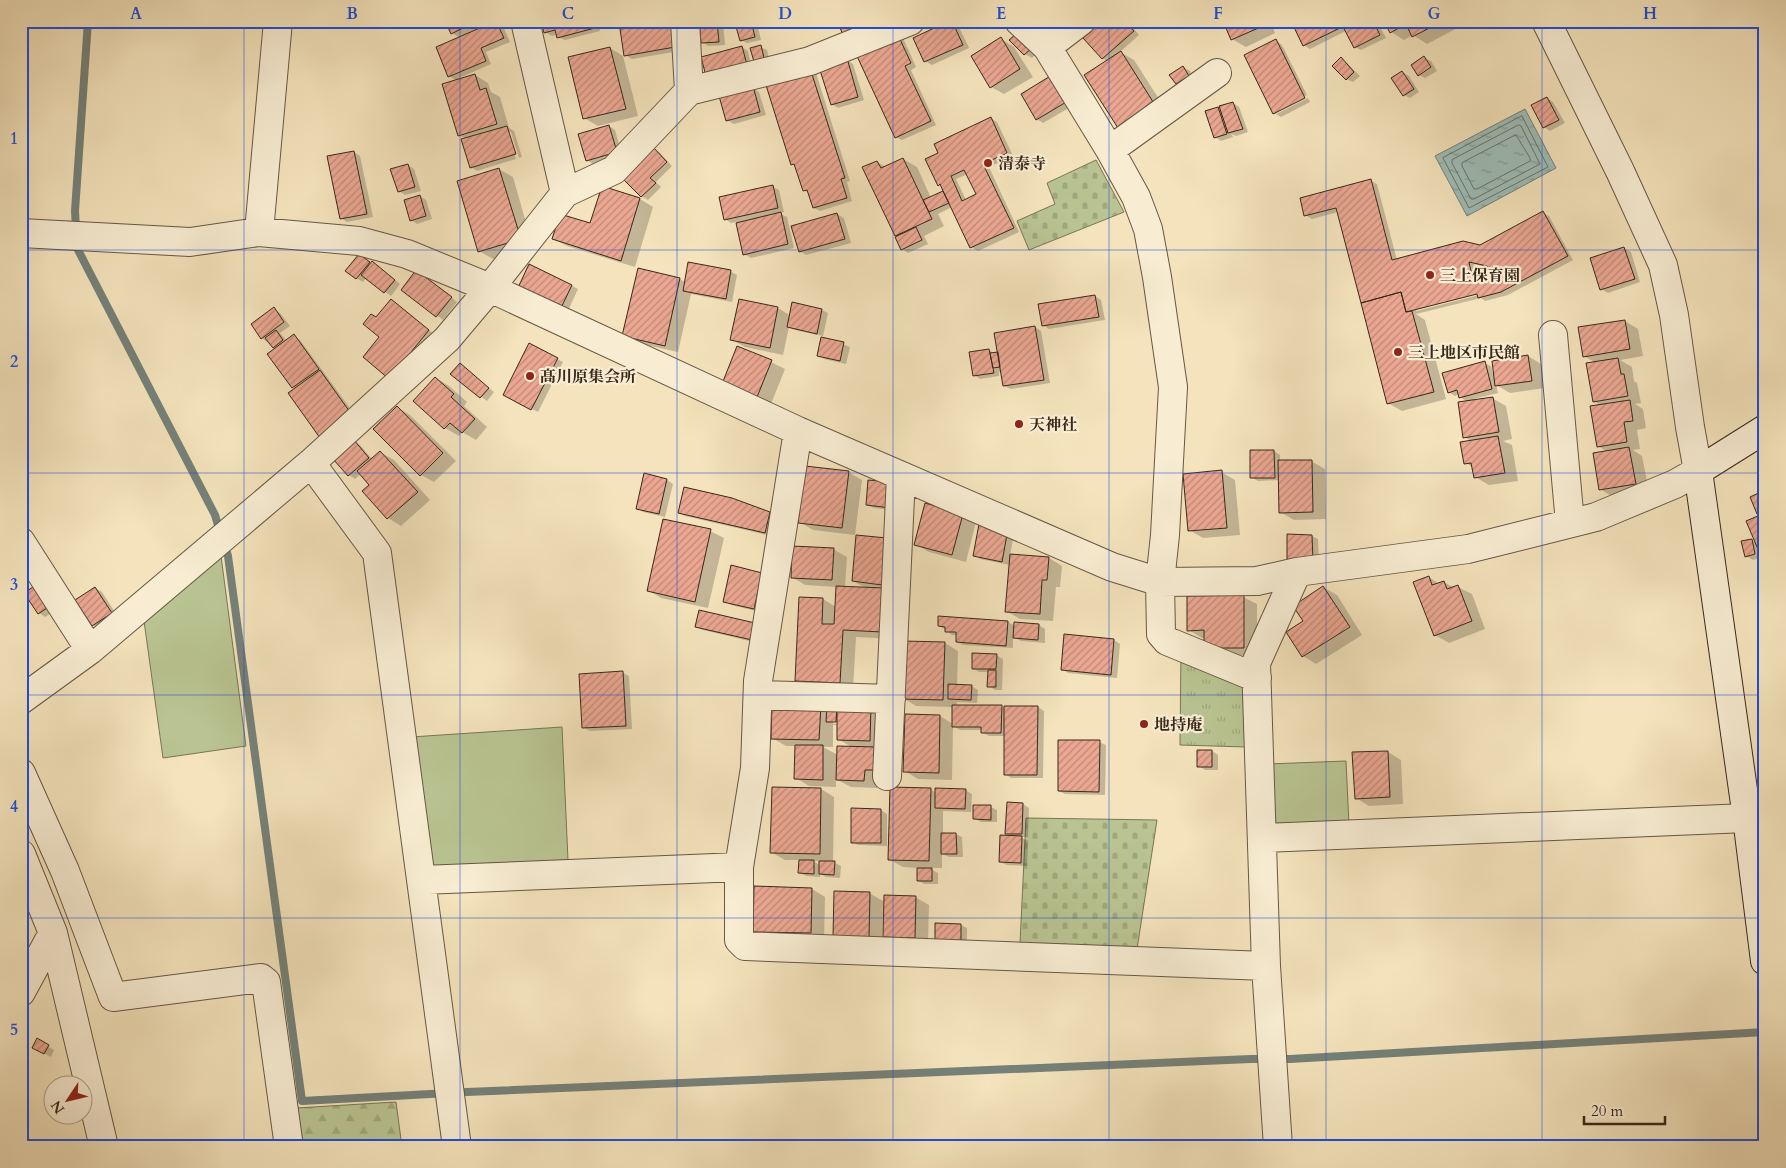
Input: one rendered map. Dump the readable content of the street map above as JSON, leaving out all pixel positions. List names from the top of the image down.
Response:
{
  "places": [
    "清泰寺",
    "三上保育園",
    "三上地区市民館",
    "髙川原集会所",
    "天神社",
    "地持庵"
  ],
  "scale_bar": "20 m",
  "north": "bottom left",
  "grid": {
    "columns": [
      "A",
      "B",
      "C",
      "D",
      "E",
      "F",
      "G",
      "H"
    ],
    "rows": [
      "1",
      "2",
      "3",
      "4",
      "5"
    ]
  }
}
